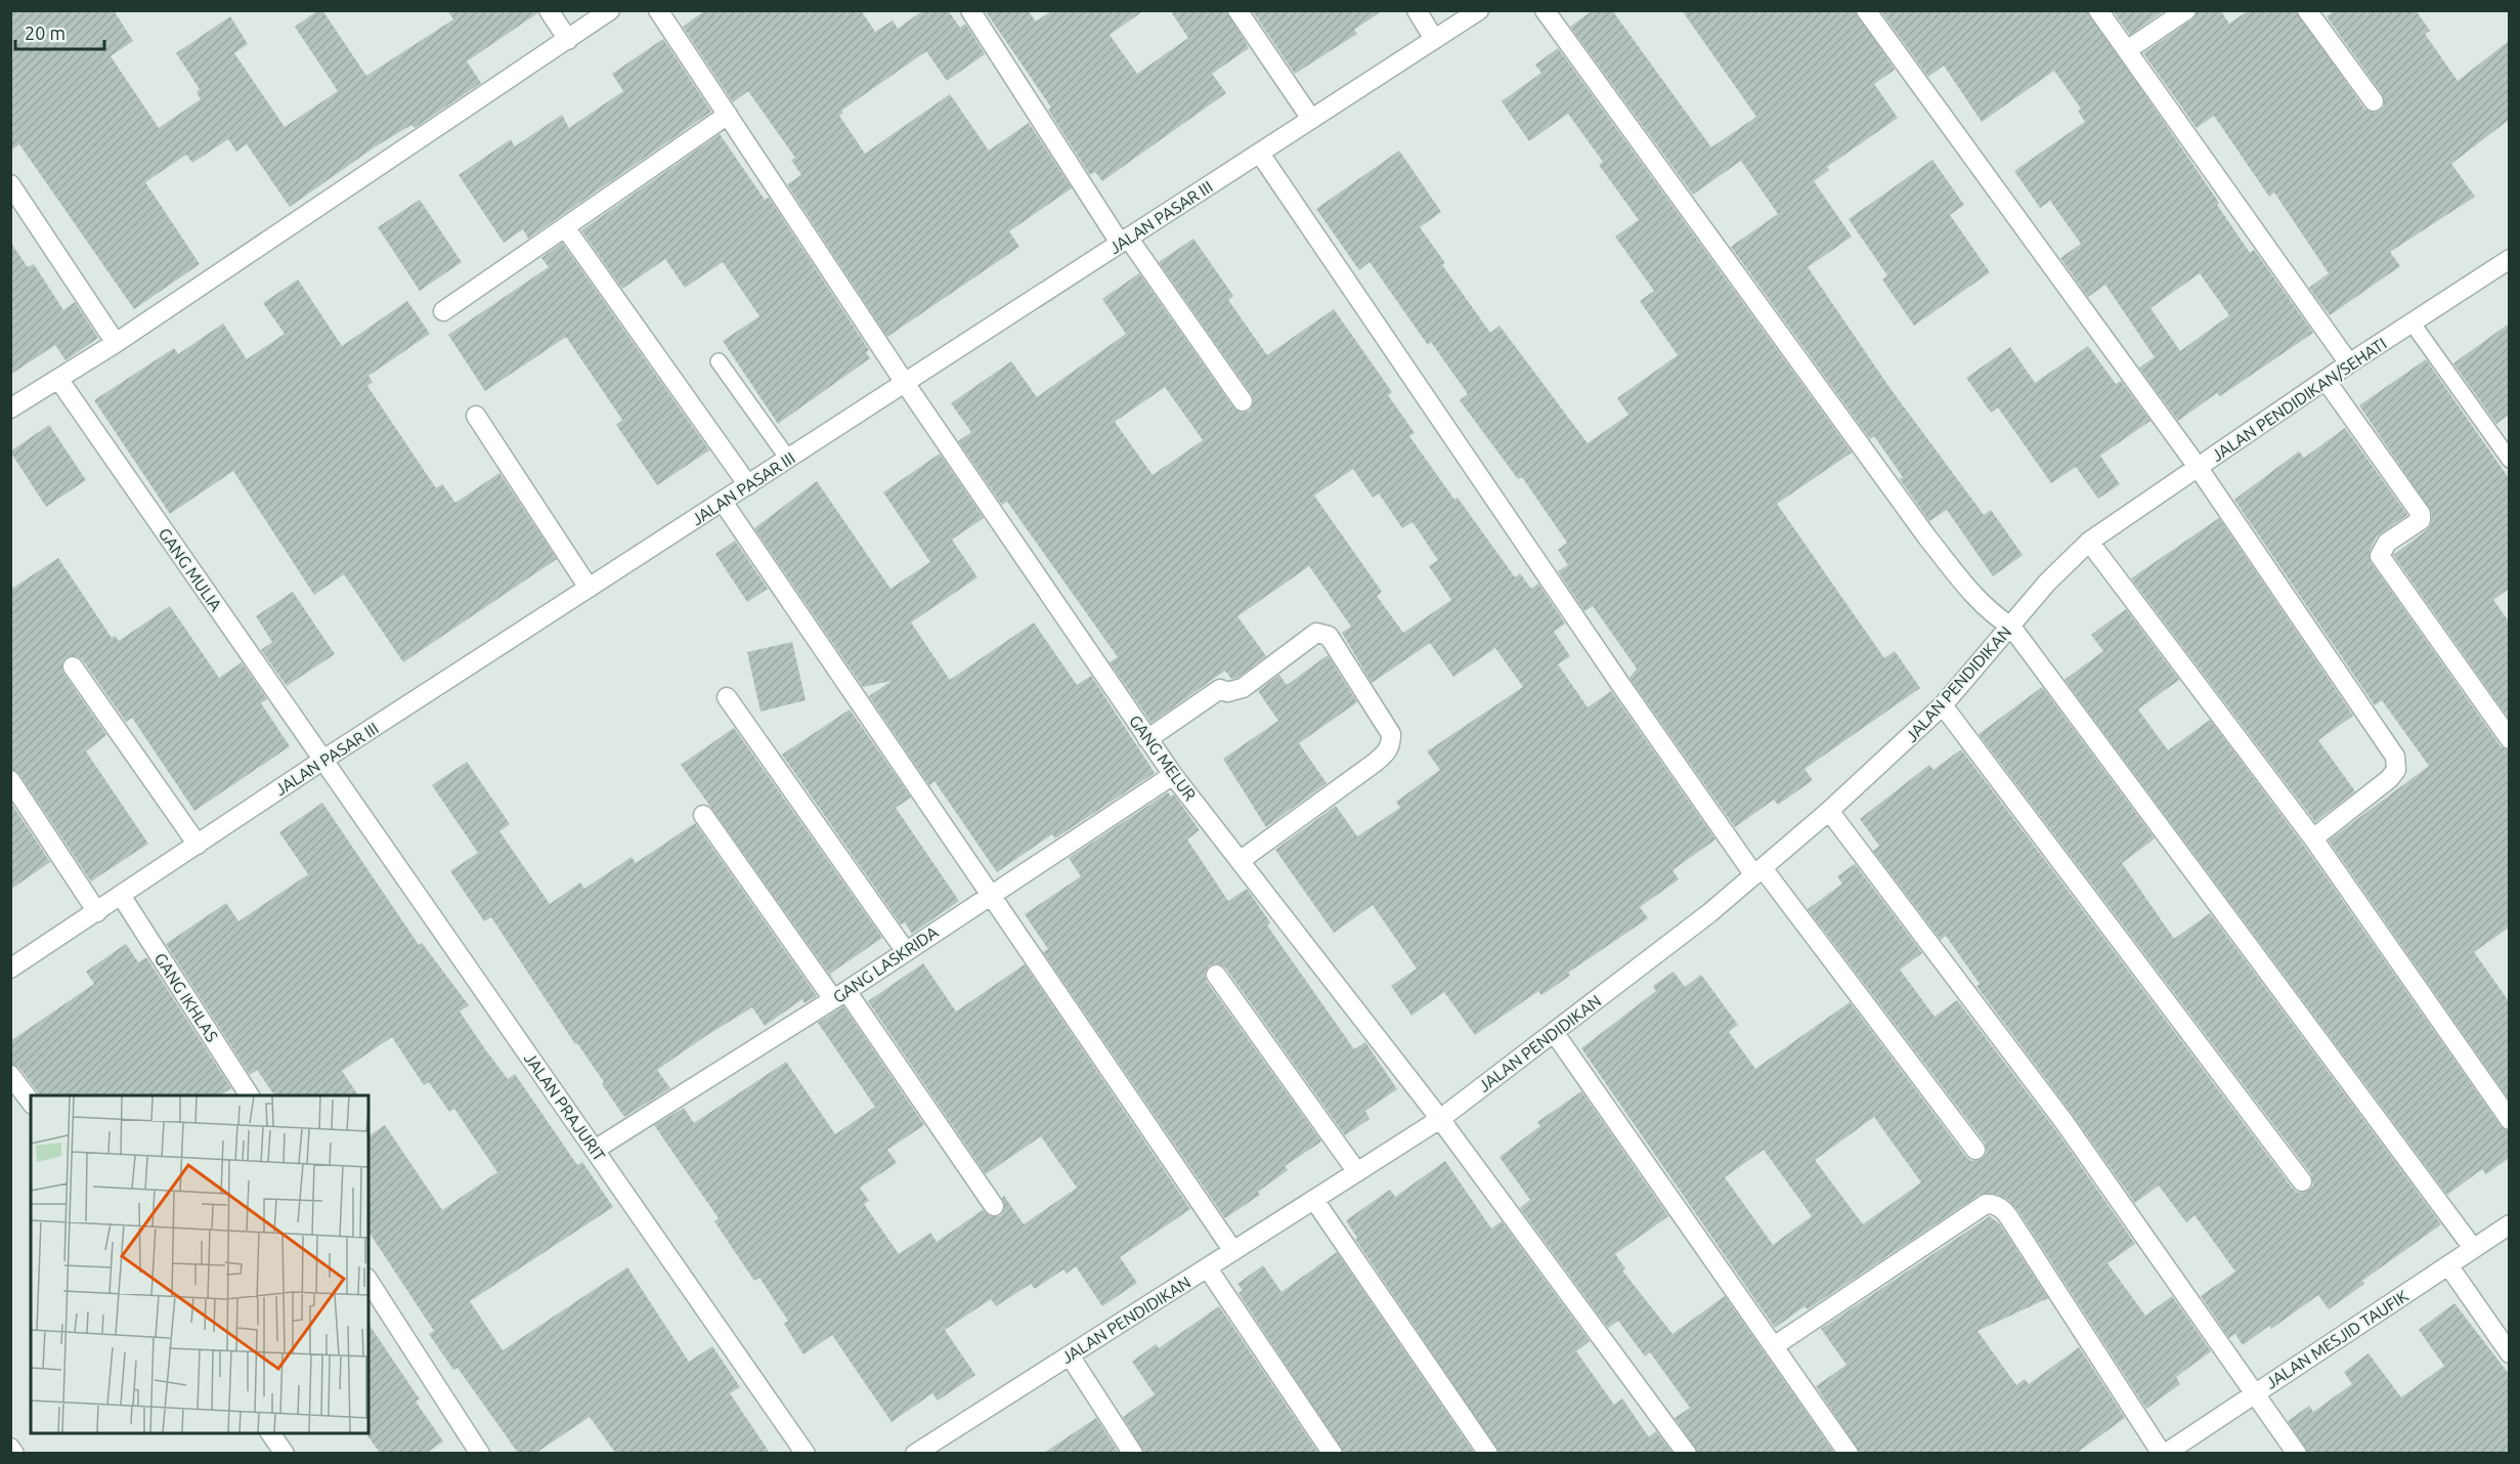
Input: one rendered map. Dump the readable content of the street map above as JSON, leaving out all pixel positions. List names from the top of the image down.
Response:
{
  "streets": {
    "street": [
      "JALAN PASAR III",
      "JALAN PENDIDIKAN/SEHATI",
      "GANG MULIA",
      "JALAN PENDIDIKAN",
      "GANG MELUR",
      "GANG LASKRIDA",
      "GANG IKHLAS",
      "JALAN PRAJURIT",
      "JALAN MESJID TAUFIK"
    ]
  },
  "crossings": [
    ["JALAN PASAR III", "GANG MULIA"],
    ["JALAN PASAR III", "GANG MELUR"],
    ["JALAN PASAR III", "GANG IKHLAS"],
    ["JALAN PASAR III", "JALAN PRAJURIT"],
    ["JALAN PENDIDIKAN/SEHATI", "JALAN PENDIDIKAN"],
    ["GANG MULIA", "JALAN PRAJURIT"],
    ["JALAN PENDIDIKAN", "GANG MELUR"],
    ["GANG MELUR", "GANG LASKRIDA"],
    ["GANG LASKRIDA", "JALAN PRAJURIT"]
  ],
  "scale_bar": "20 m"
}
